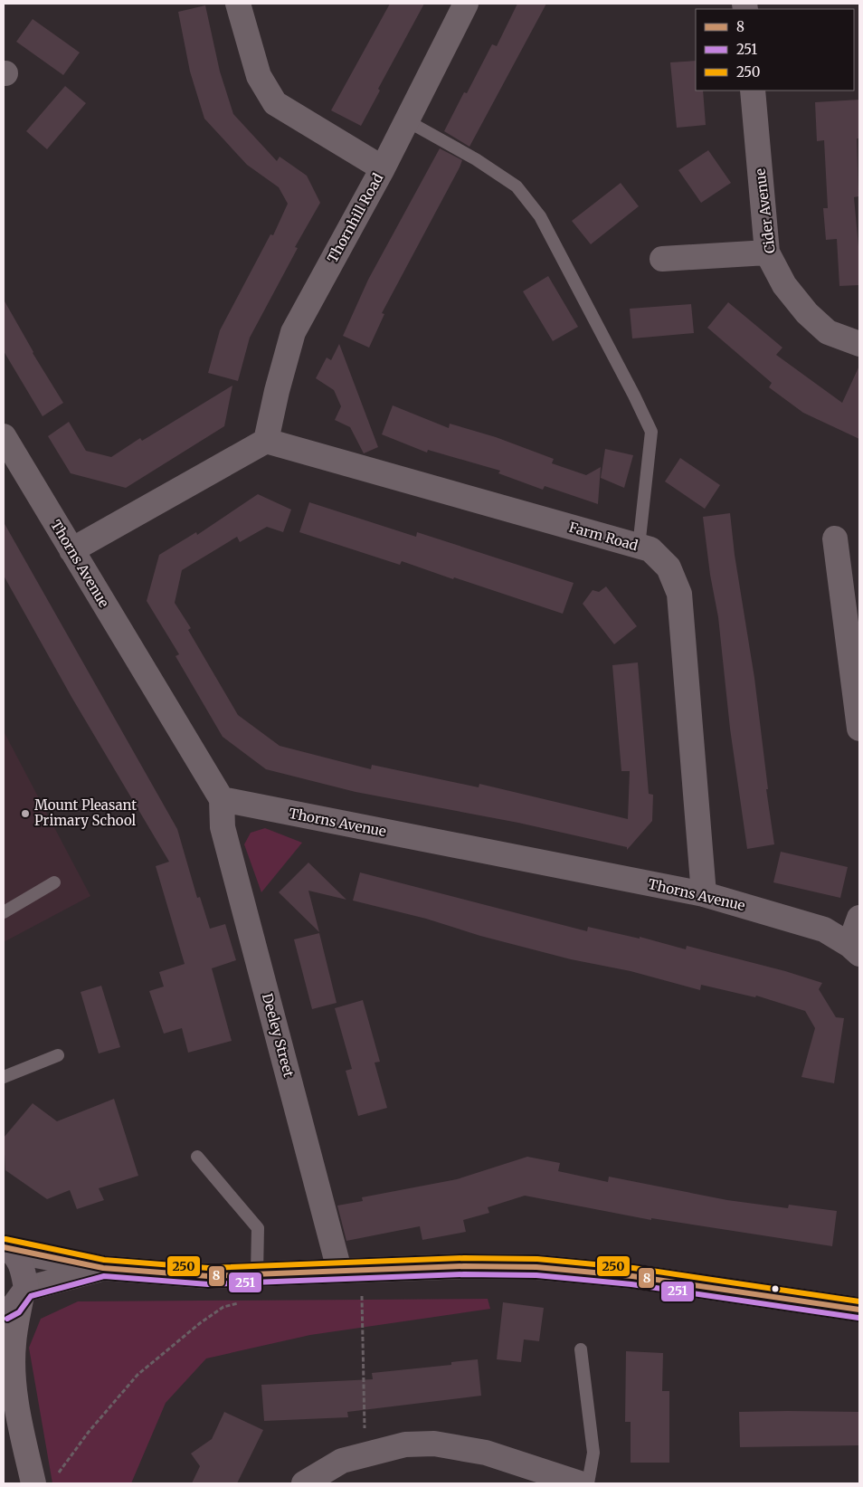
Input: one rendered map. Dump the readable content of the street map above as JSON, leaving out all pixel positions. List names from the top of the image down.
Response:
{
  "streets": {
    "street": [
      "Cider Avenue",
      "Thornhill Road",
      "Farm Road",
      "Thorns Avenue",
      "Deeley Street"
    ]
  },
  "crossings": [
    ["Thornhill Road", "Farm Road"],
    ["Farm Road", "Thorns Avenue"],
    ["Thorns Avenue", "Deeley Street"]
  ],
  "places": ["Mount Pleasant Primary School"],
  "lines": ["transit line 250", "transit line 8", "transit line 251"],
  "legend": ["8", "251", "250"]
}
